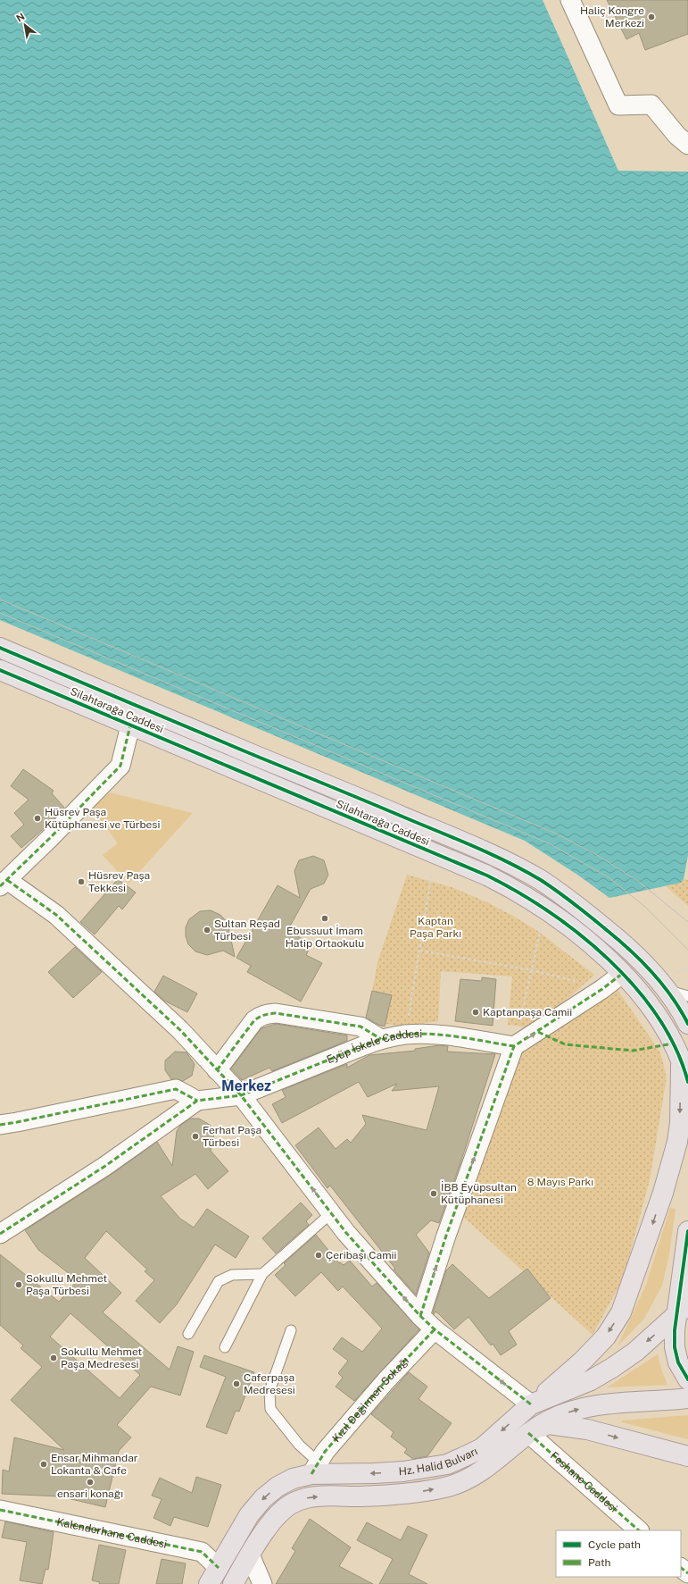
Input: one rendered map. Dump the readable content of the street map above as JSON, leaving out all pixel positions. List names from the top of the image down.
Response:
{
  "streets": {
    "main road": ["Silahtarağa Caddesi", "Hz. Halid Bulvarı"],
    "street": [
      "Eyüp İskele Caddesi",
      "Kızıl Değirmen Sokağı",
      "Feshane Caddesi",
      "Kalenderhane Caddesi"
    ]
  },
  "crossings": [
    ["Kızıl Değirmen Sokağı", "Hz. Halid Bulvarı"],
    ["Hz. Halid Bulvarı", "Feshane Caddesi"],
    ["Hz. Halid Bulvarı", "Kalenderhane Caddesi"]
  ],
  "districts": ["Merkez"],
  "parks": ["Kaptan Paşa Parkı", "8 Mayıs Parkı"],
  "places": [
    "Haliç Kongre Merkezi",
    "Hüsrev Paşa Kütüphanesi ve Türbesi",
    "Hüsrev Paşa Tekkesi",
    "Ebussuut İmam Hatip Ortaokulu",
    "Sultan Reşad Türbesi",
    "Kaptanpaşa Camii",
    "Ferhat Paşa Türbesi",
    "İBB Eyüpsultan Kütüphanesi",
    "Çeribaşı Camii",
    "Sokullu Mehmet Paşa Türbesi",
    "Sokullu Mehmet Paşa Medresesi",
    "Caferpaşa Medresesi",
    "Ensar Mihmandar Lokanta & Cafe",
    "ensari konağı"
  ],
  "legend": ["Cycle path", "Path"],
  "north": "top left"
}
